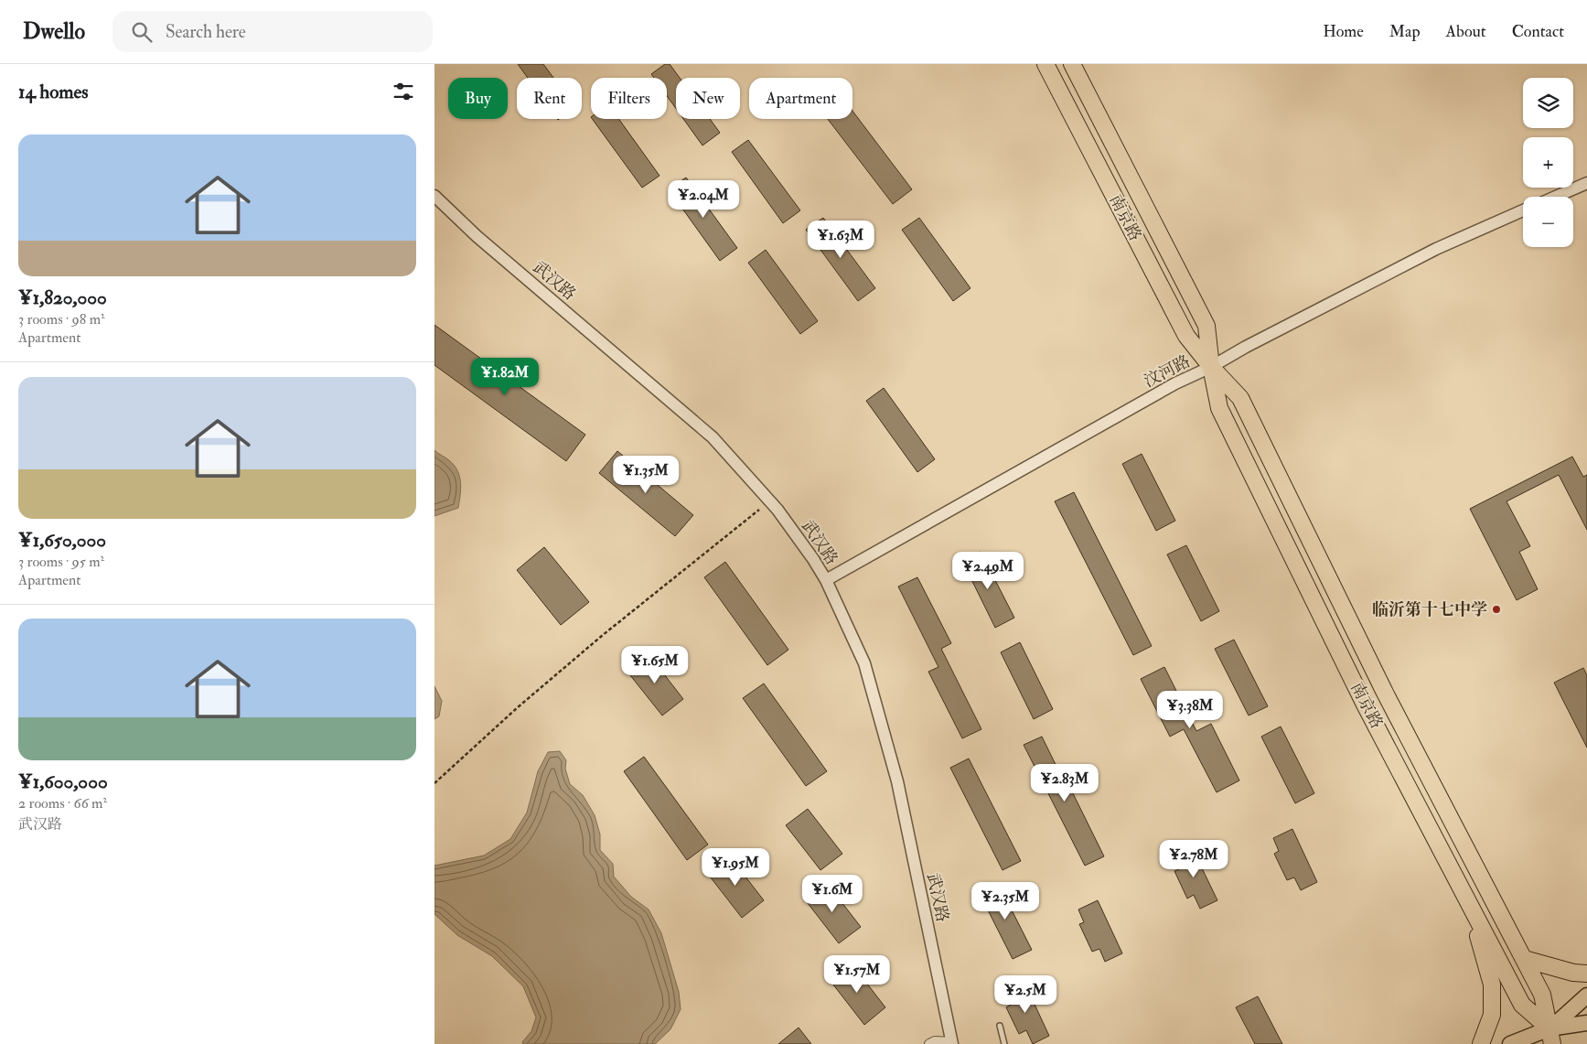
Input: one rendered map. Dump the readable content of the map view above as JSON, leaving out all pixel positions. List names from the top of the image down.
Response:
{
  "streets": {
    "highway": ["南京路"],
    "street": ["武汉路", "汶河路"]
  },
  "crossings": [
    ["南京路", "汶河路"],
    ["武汉路", "汶河路"]
  ],
  "places": ["临沂第十七中学"],
  "page": {
    "header": "Dwello",
    "search": "Search here",
    "nav": [
      "Home",
      "Map",
      "About",
      "Contact"
    ],
    "heading": "14 homes",
    "map_buttons": ["+", "−"],
    "chip": [
      "Buy",
      "Rent",
      "Filters",
      "New",
      "Apartment"
    ],
    "list": [
      {
        "name": "¥1,820,000",
        "note": "3 rooms · 98 m² · Apartment"
      },
      {
        "name": "¥1,650,000",
        "note": "3 rooms · 95 m² · Apartment"
      },
      {
        "name": "¥1,600,000",
        "note": "2 rooms · 66 m² · 武汉路"
      }
    ],
    "price": [
      "¥2.04M",
      "¥1.63M",
      "¥1.82M",
      "¥1.35M",
      "¥2.49M",
      "¥1.65M",
      "¥3.38M",
      "¥2.83M",
      "¥2.78M",
      "¥1.95M",
      "¥1.6M",
      "¥2.35M",
      "¥1.57M",
      "¥2.5M"
    ]
  }
}
